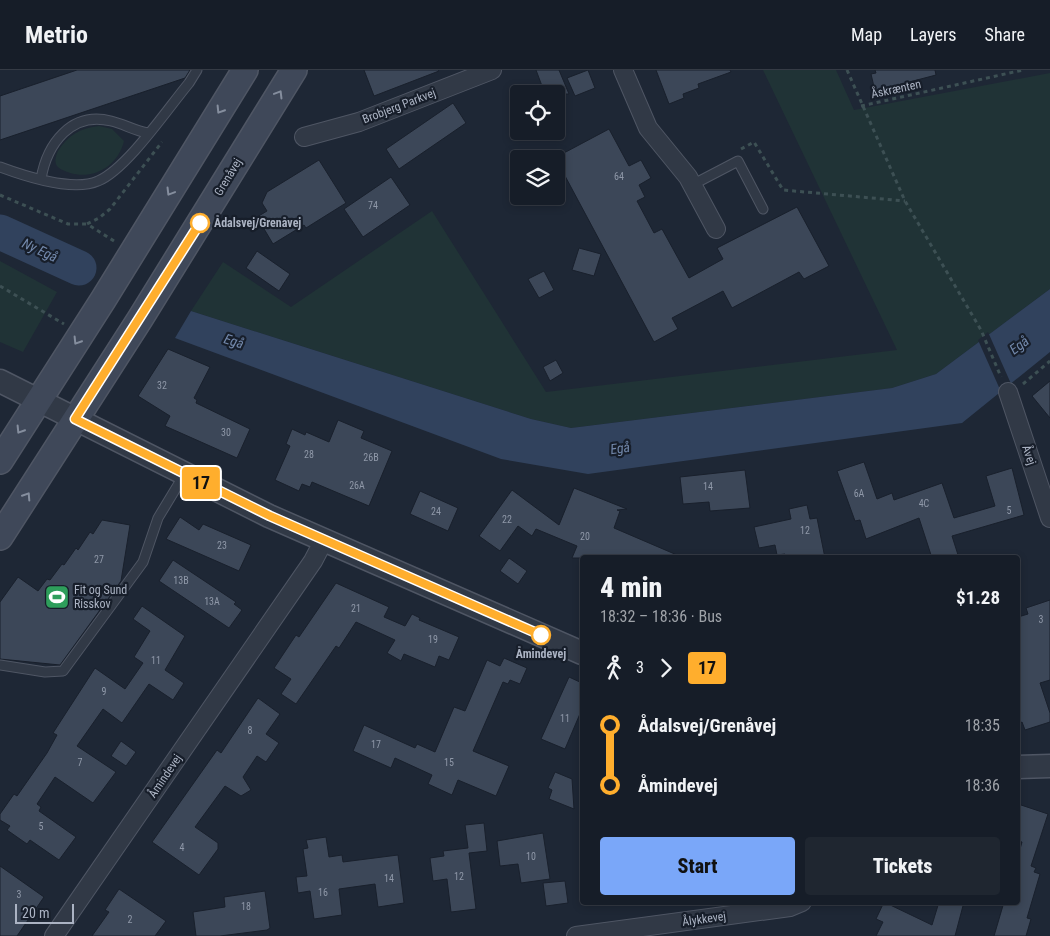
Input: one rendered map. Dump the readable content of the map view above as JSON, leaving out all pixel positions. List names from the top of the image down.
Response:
{
  "streets": {
    "main road": ["Grenåvej"],
    "street": [
      "Brobjerg Parkvej",
      "Åvej",
      "Åmindevej",
      "Ålykkevej"
    ],
    "path": ["Åskrænten"]
  },
  "water": ["Ny Egå", "Egå"],
  "places": {
    "other": ["Ådalsvej/Grenåvej", "Åmindevej"],
    "sports": ["Fit og Sund Risskov"]
  },
  "lines": ["bus line 17"],
  "house_numbers": [
    "64",
    "74",
    "32",
    "30",
    "28",
    "26B",
    "26A",
    "14",
    "6A",
    "4C",
    "5",
    "24",
    "22",
    "12",
    "20",
    "23",
    "27",
    "13B",
    "13A",
    "21",
    "3",
    "19",
    "11",
    "9",
    "11",
    "8",
    "17",
    "7",
    "15",
    "5",
    "4",
    "10",
    "12",
    "14",
    "16",
    "3",
    "18",
    "2"
  ],
  "scale_bar": "20 m",
  "page": {
    "header": "Metrio",
    "nav": ["Map", "Layers", "Share"],
    "on_map": "17",
    "heading": ["4 min", "18:32 – 18:36 · Bus", "$1.28"],
    "legs": ["3", "17"],
    "list": [
      {
        "name": "Ådalsvej/Grenåvej",
        "value": "18:35"
      },
      {
        "name": "Åmindevej",
        "value": "18:36"
      }
    ],
    "buttons": ["Start", "Tickets"],
    "scale": "20 m"
  }
}
